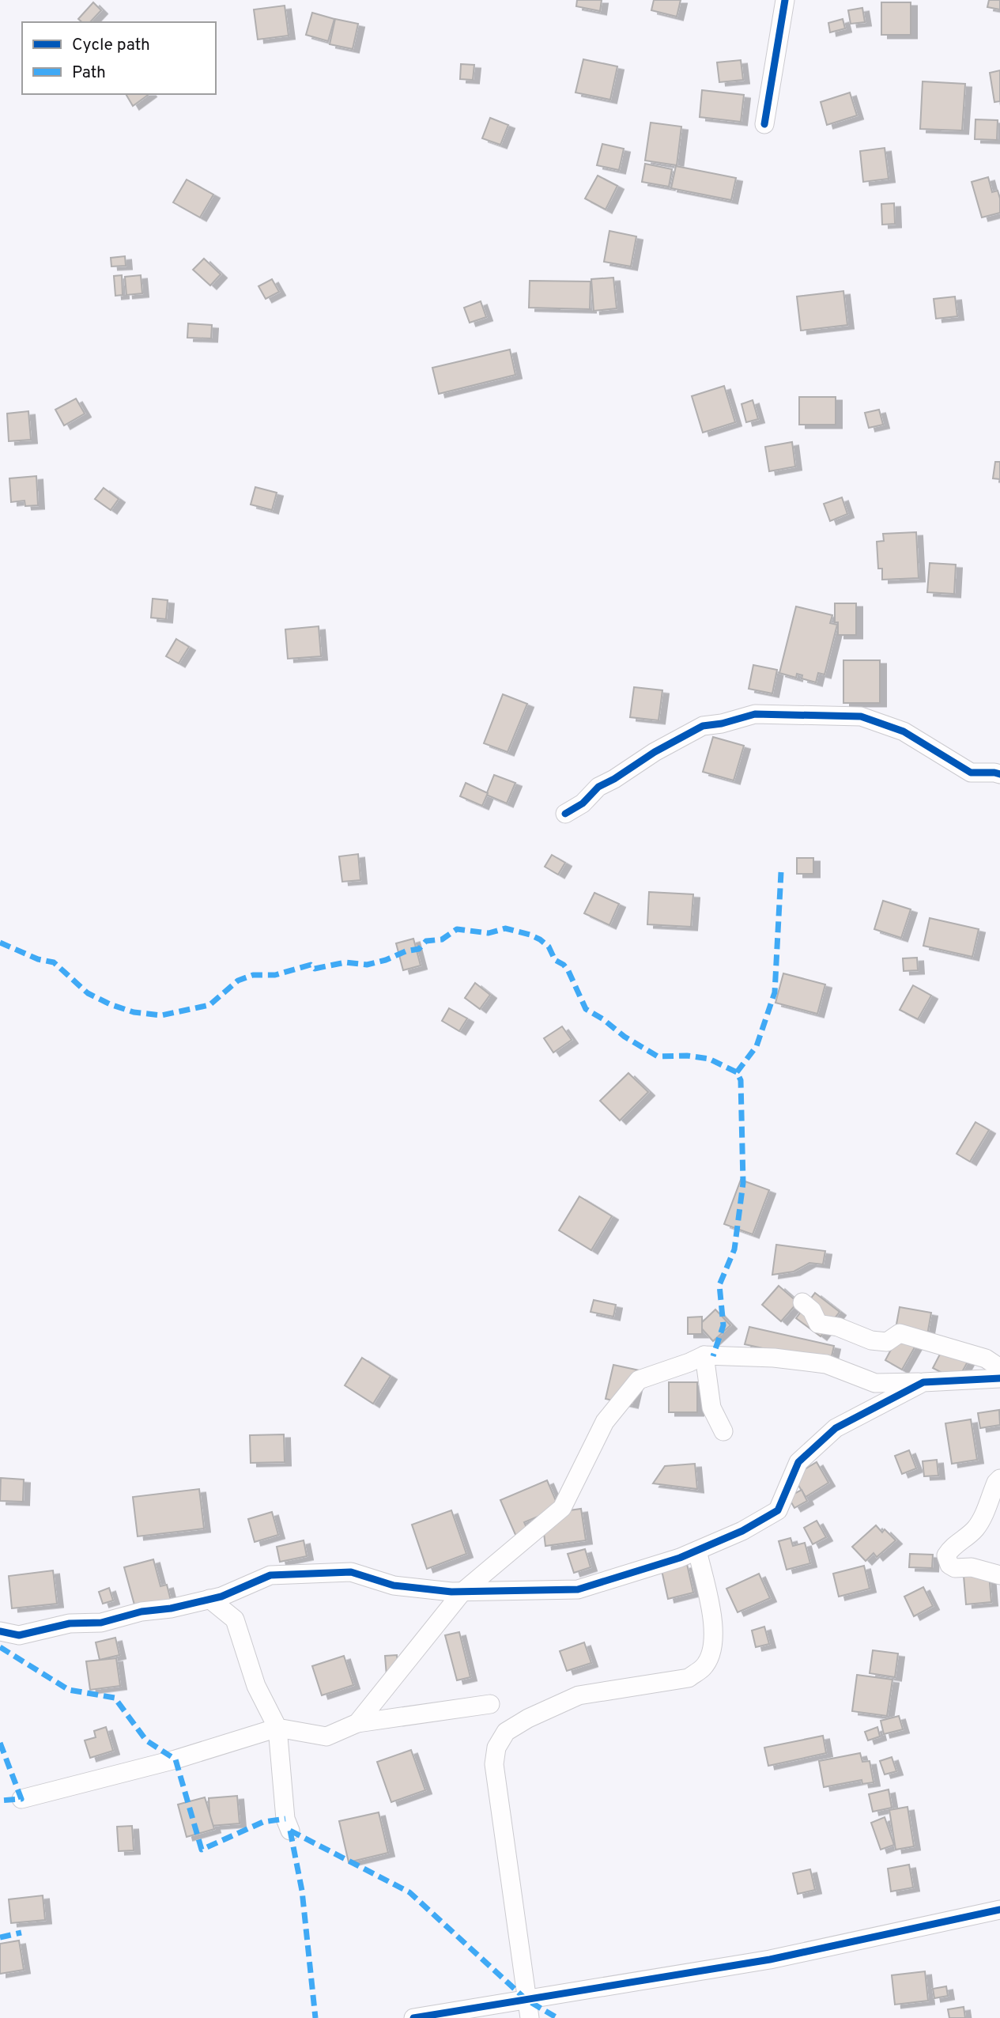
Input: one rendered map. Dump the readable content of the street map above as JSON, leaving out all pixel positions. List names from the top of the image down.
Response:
{
  "legend": ["Cycle path", "Path"]
}
